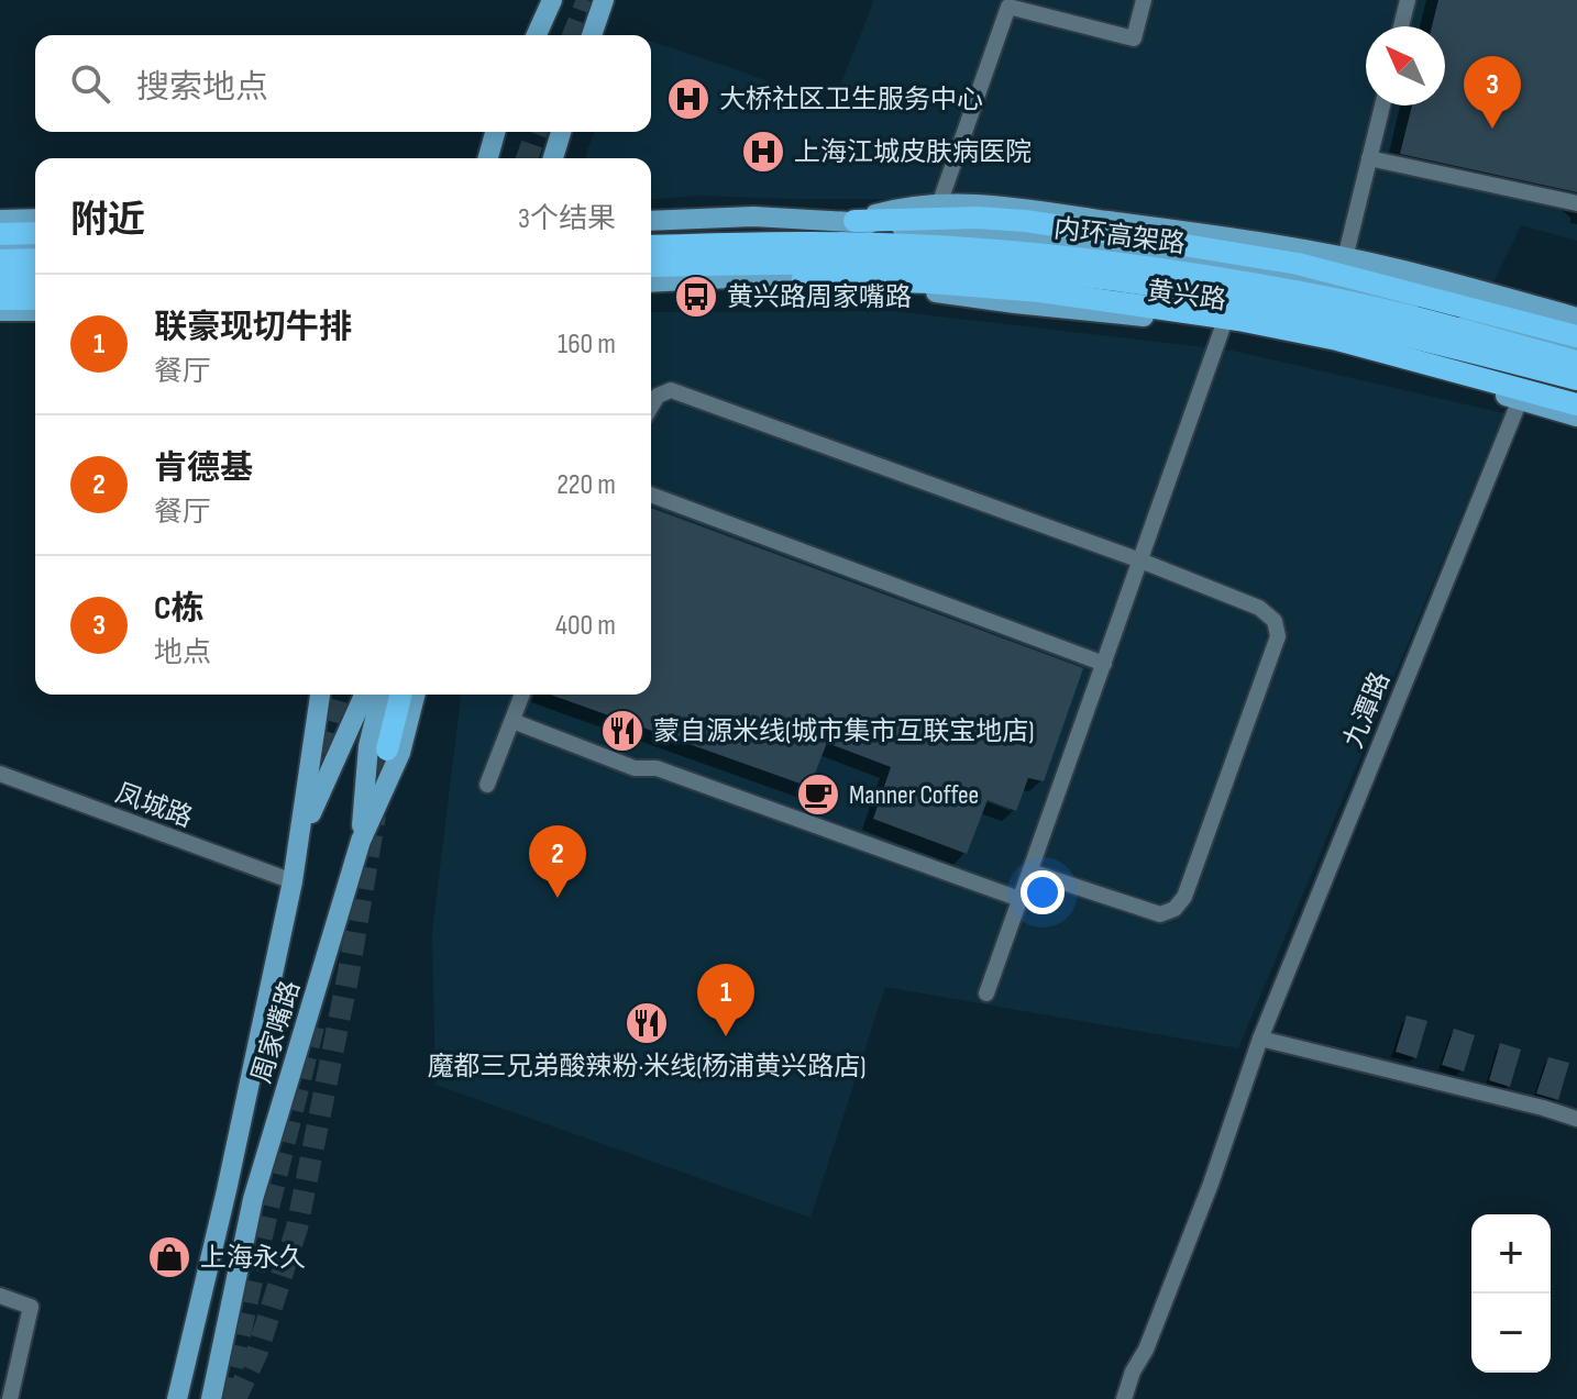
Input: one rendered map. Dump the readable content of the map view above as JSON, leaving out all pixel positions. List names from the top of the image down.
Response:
{
  "streets": {
    "highway": ["内环高架路"],
    "main road": ["黄兴路", "周家嘴路"],
    "street": ["九潭路", "凤城路"]
  },
  "crossings": [
    ["黄兴路", "九潭路"],
    ["凤城路", "周家嘴路"]
  ],
  "places": {
    "hospital": ["大桥社区卫生服务中心", "上海江城皮肤病医院"],
    "bus stop": ["黄兴路周家嘴路"],
    "restaurant": ["蒙自源米线(城市集市互联宝地店)", "魔都三兄弟酸辣粉·米线(杨浦黄兴路店)"],
    "cafe": ["Manner Coffee"],
    "shop": ["上海永久"]
  },
  "north": "top left",
  "page": {
    "search": "搜索地点",
    "pins": ["3", "2", "1"],
    "heading": ["附近", "3个结果"],
    "list": [
      {
        "mark": "1",
        "name": "联豪现切牛排",
        "note": "餐厅",
        "value": "160 m"
      },
      {
        "mark": "2",
        "name": "肯德基",
        "note": "餐厅",
        "value": "220 m"
      },
      {
        "mark": "3",
        "name": "C栋",
        "note": "地点",
        "value": "400 m"
      }
    ],
    "map_buttons": ["+", "−"]
  }
}
